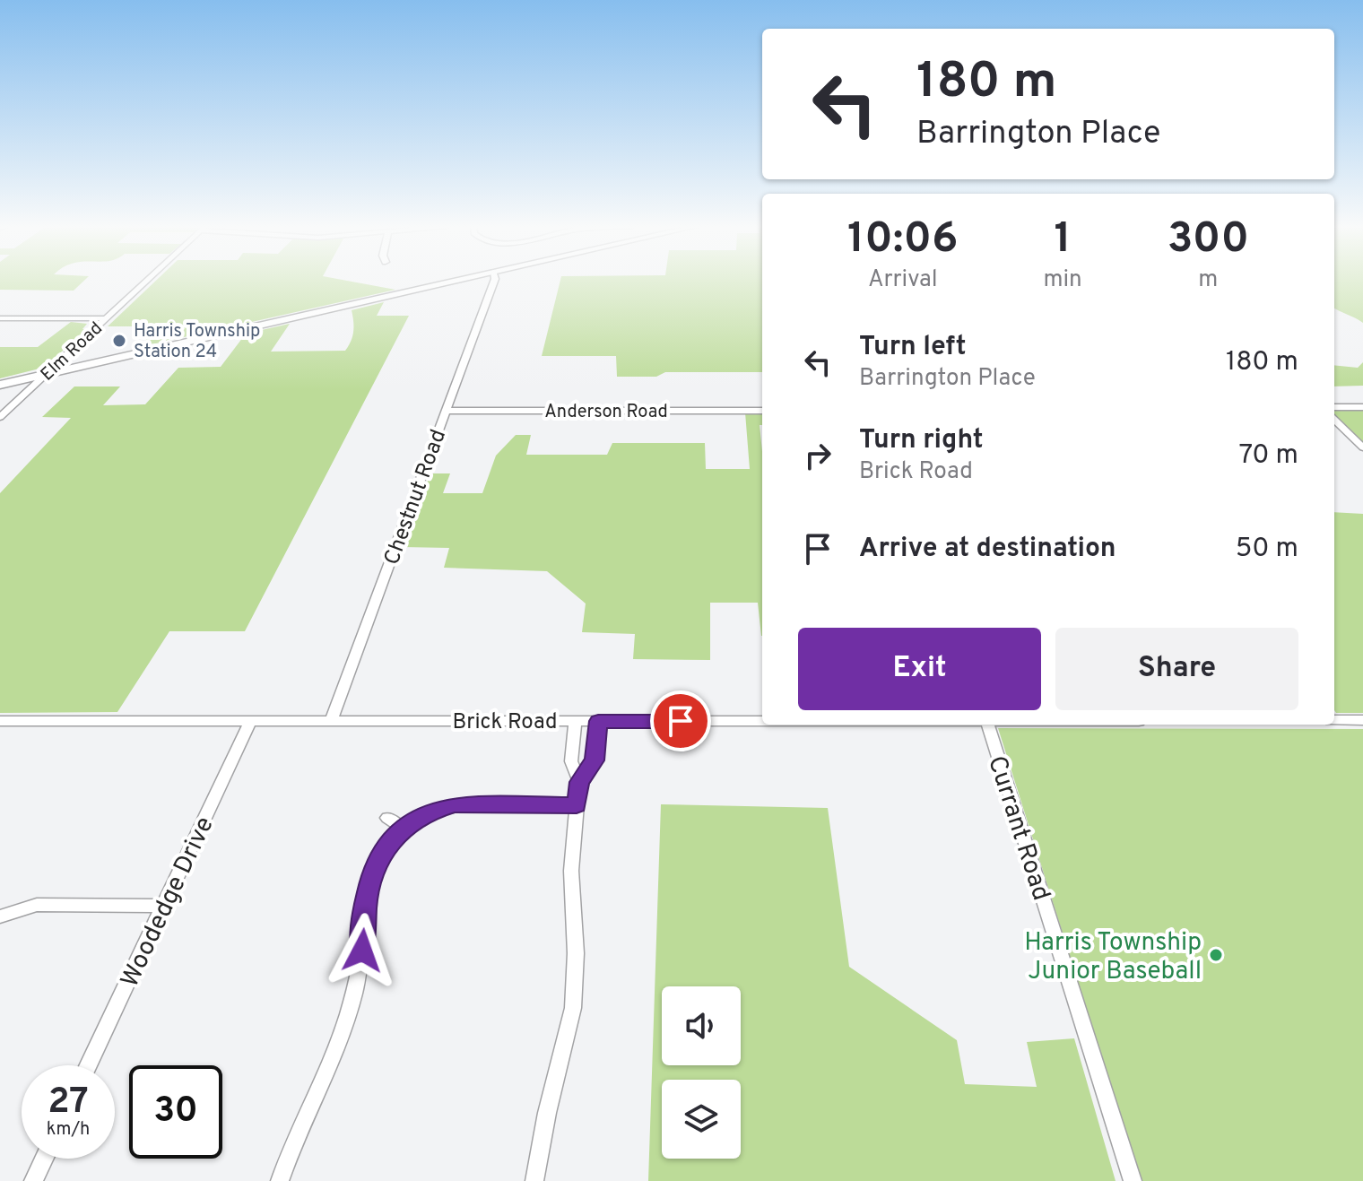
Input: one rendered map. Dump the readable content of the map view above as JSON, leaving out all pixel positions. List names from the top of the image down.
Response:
{
  "streets": {
    "street": [
      "Elm Road",
      "Anderson Road",
      "Chestnut Road",
      "Brick Road",
      "Currant Road",
      "Woodedge Drive"
    ]
  },
  "crossings": [
    ["Anderson Road", "Chestnut Road"],
    ["Chestnut Road", "Brick Road"],
    ["Brick Road", "Woodedge Drive"]
  ],
  "places": ["Harris Township Station 24", "Harris Township Junior Baseball"],
  "page": {
    "turn": ["180 m", "Barrington Place"],
    "eta": [
      "10:06",
      "Arrival",
      "1",
      "min",
      "300",
      "m"
    ],
    "list": [
      {
        "name": "Turn left",
        "note": "Barrington Place",
        "value": "180 m"
      },
      {
        "name": "Turn right",
        "note": "Brick Road",
        "value": "70 m"
      },
      {
        "name": "Arrive at destination",
        "value": "50 m"
      }
    ],
    "buttons": ["Exit", "Share"],
    "speed": "27 km/h",
    "limit": "30"
  }
}
